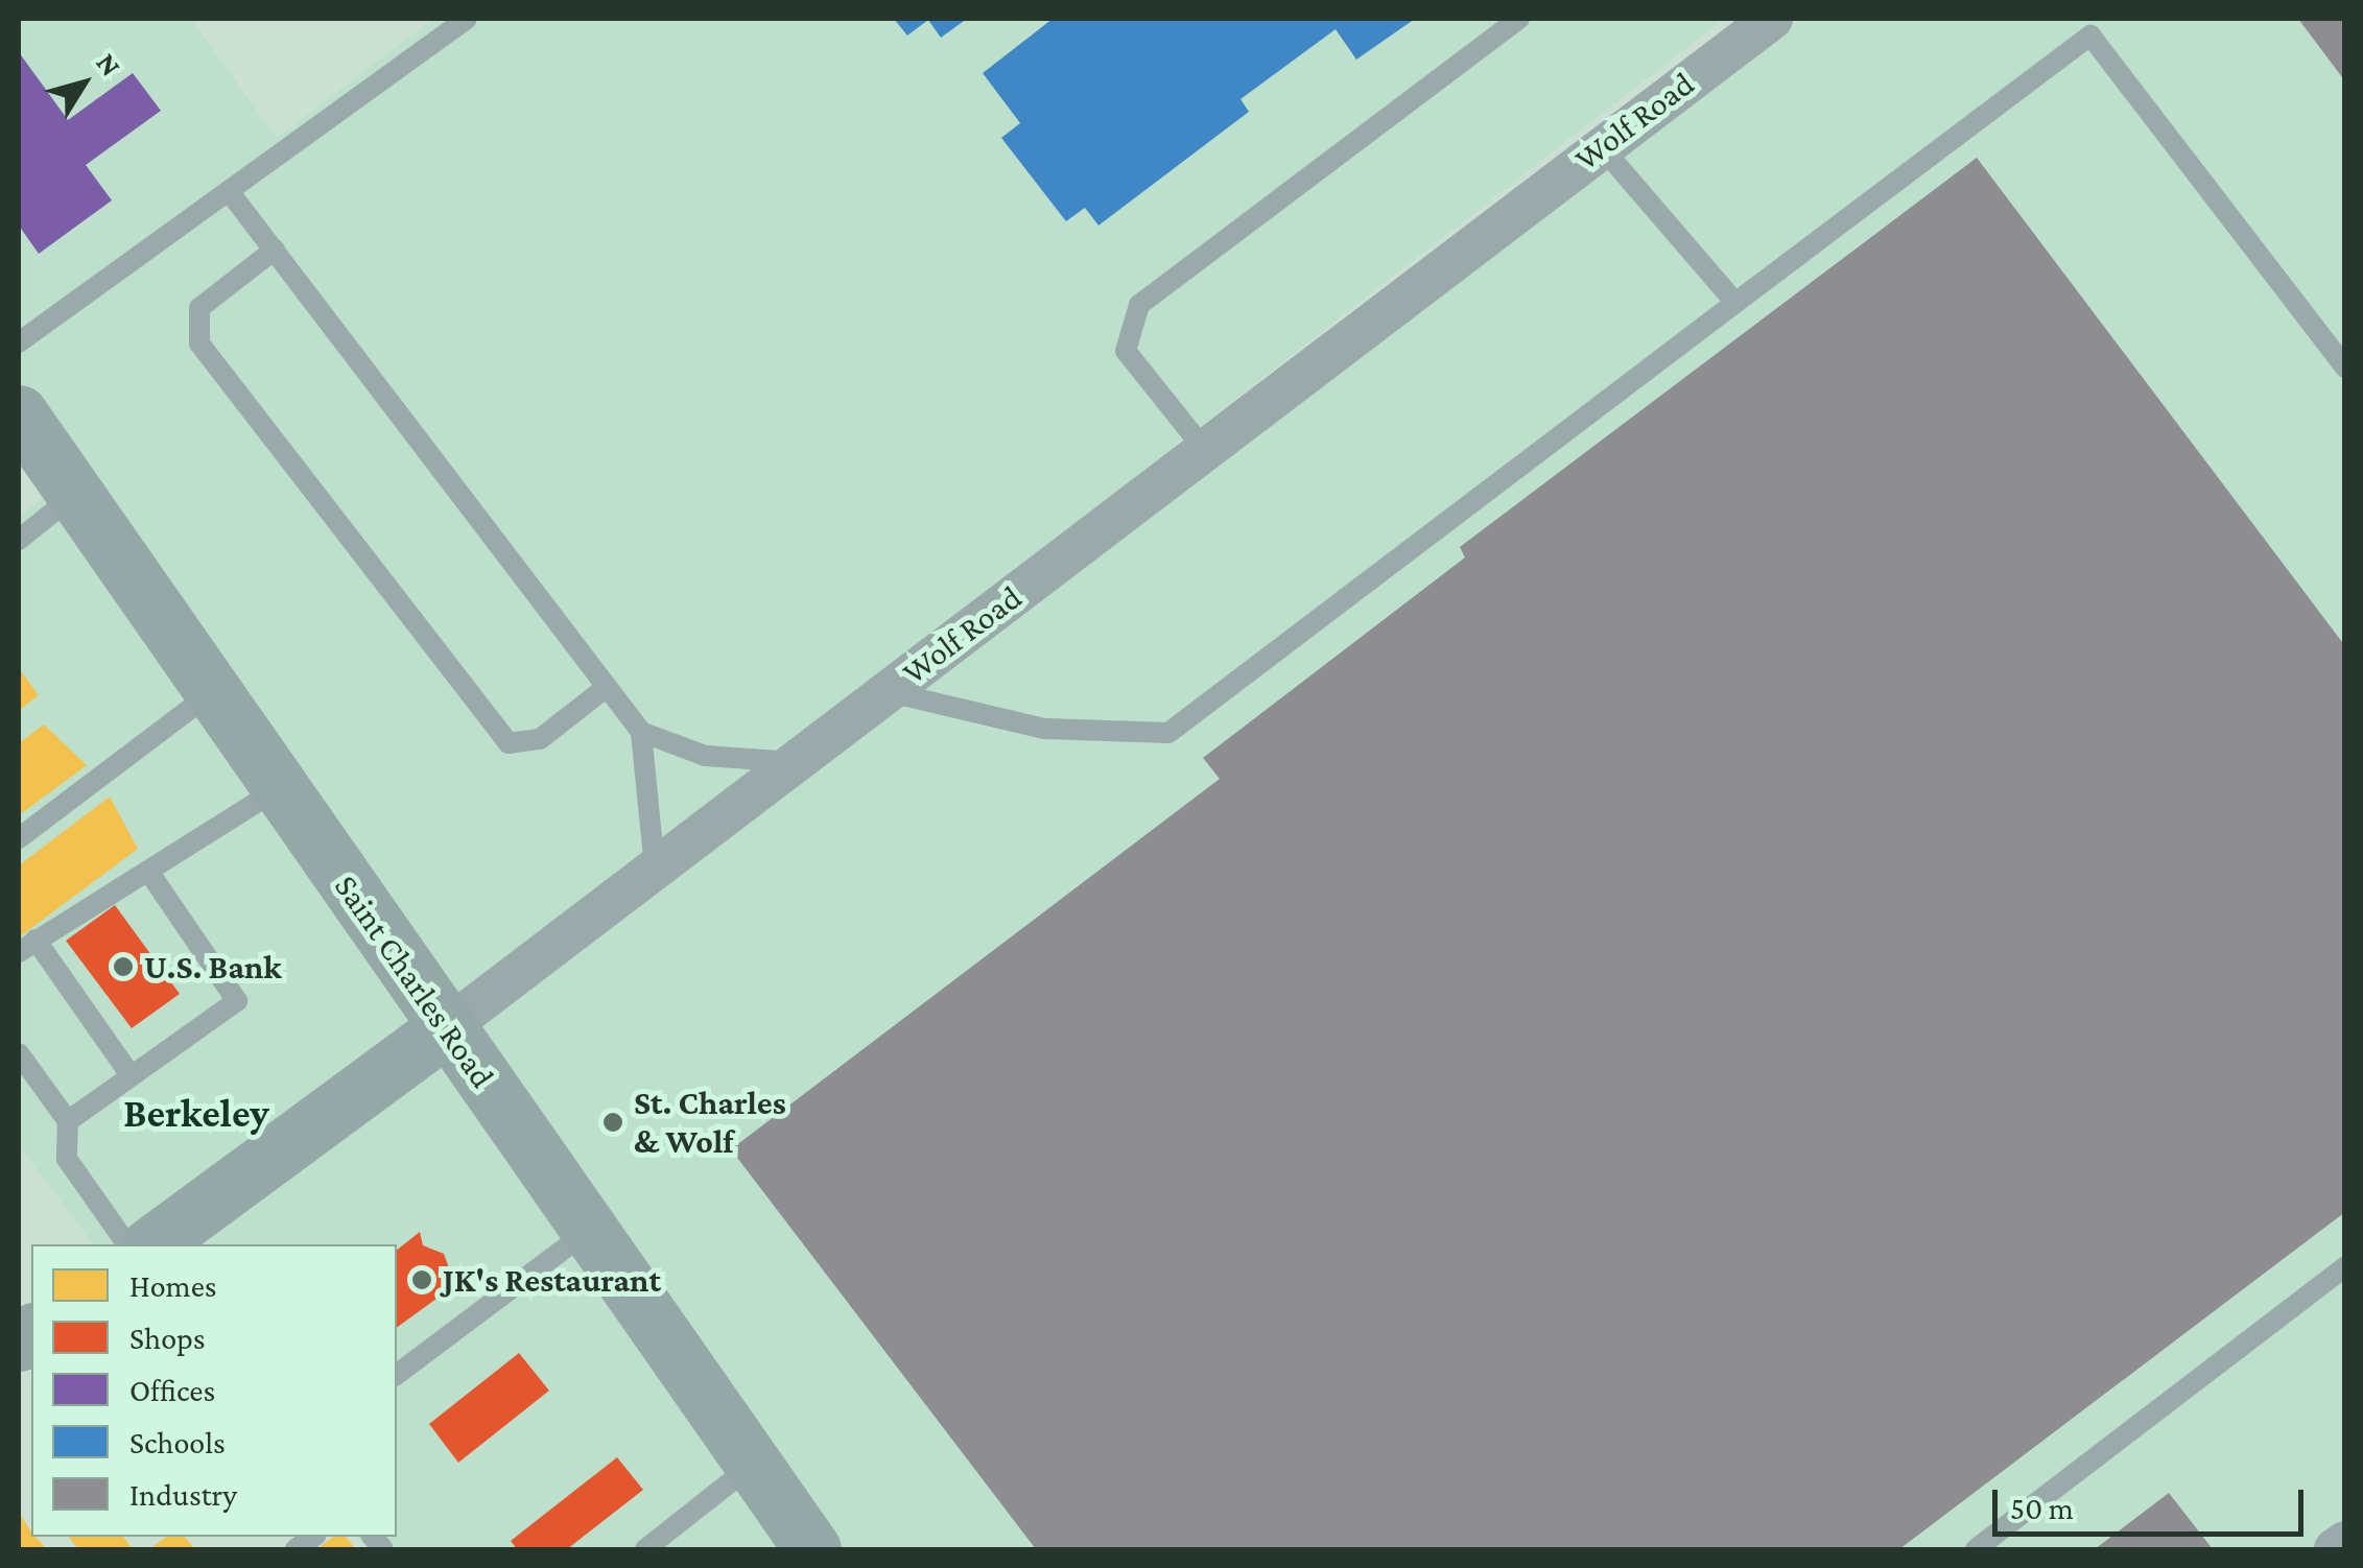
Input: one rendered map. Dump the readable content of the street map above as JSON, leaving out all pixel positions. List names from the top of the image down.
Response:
{
  "streets": {
    "main road": ["Wolf Road", "Saint Charles Road"]
  },
  "crossings": [
    ["Wolf Road", "Saint Charles Road"]
  ],
  "districts": ["Berkeley"],
  "places": ["U.S. Bank", "St. Charles & Wolf", "JK's Restaurant"],
  "legend": [
    "Homes",
    "Shops",
    "Offices",
    "Schools",
    "Industry"
  ],
  "scale_bar": "50 m",
  "north": "top right"
}
